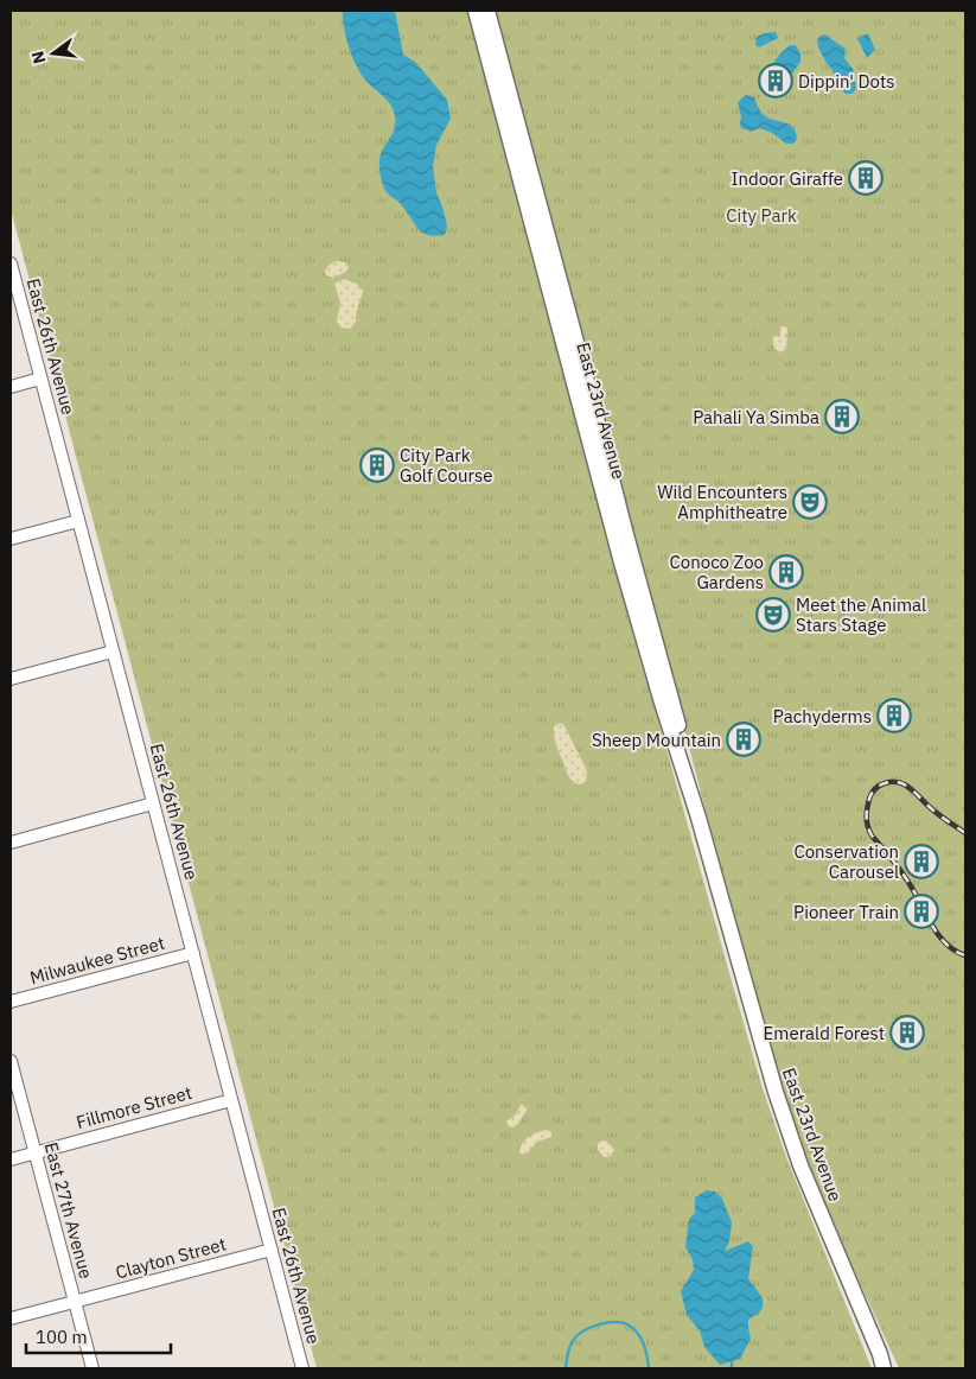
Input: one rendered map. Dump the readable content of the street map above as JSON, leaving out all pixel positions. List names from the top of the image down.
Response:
{
  "streets": {
    "main road": ["East 23rd Avenue"],
    "street": [
      "East 26th Avenue",
      "Milwaukee Street",
      "Fillmore Street",
      "East 27th Avenue",
      "Clayton Street"
    ]
  },
  "crossings": [
    ["East 26th Avenue", "Milwaukee Street"],
    ["East 26th Avenue", "Fillmore Street"],
    ["East 26th Avenue", "Clayton Street"],
    ["Fillmore Street", "East 27th Avenue"],
    ["East 27th Avenue", "Clayton Street"]
  ],
  "parks": ["City Park"],
  "places": {
    "building": [
      "Dippin' Dots",
      "Indoor Giraffe",
      "Pahali Ya Simba",
      "City Park Golf Course",
      "Conoco Zoo Gardens",
      "Pachyderms",
      "Sheep Mountain",
      "Conservation Carousel",
      "Pioneer Train",
      "Emerald Forest"
    ],
    "theatre": ["Wild Encounters Amphitheatre", "Meet the Animal Stars Stage"]
  },
  "scale_bar": "100 m",
  "north": "left"
}
